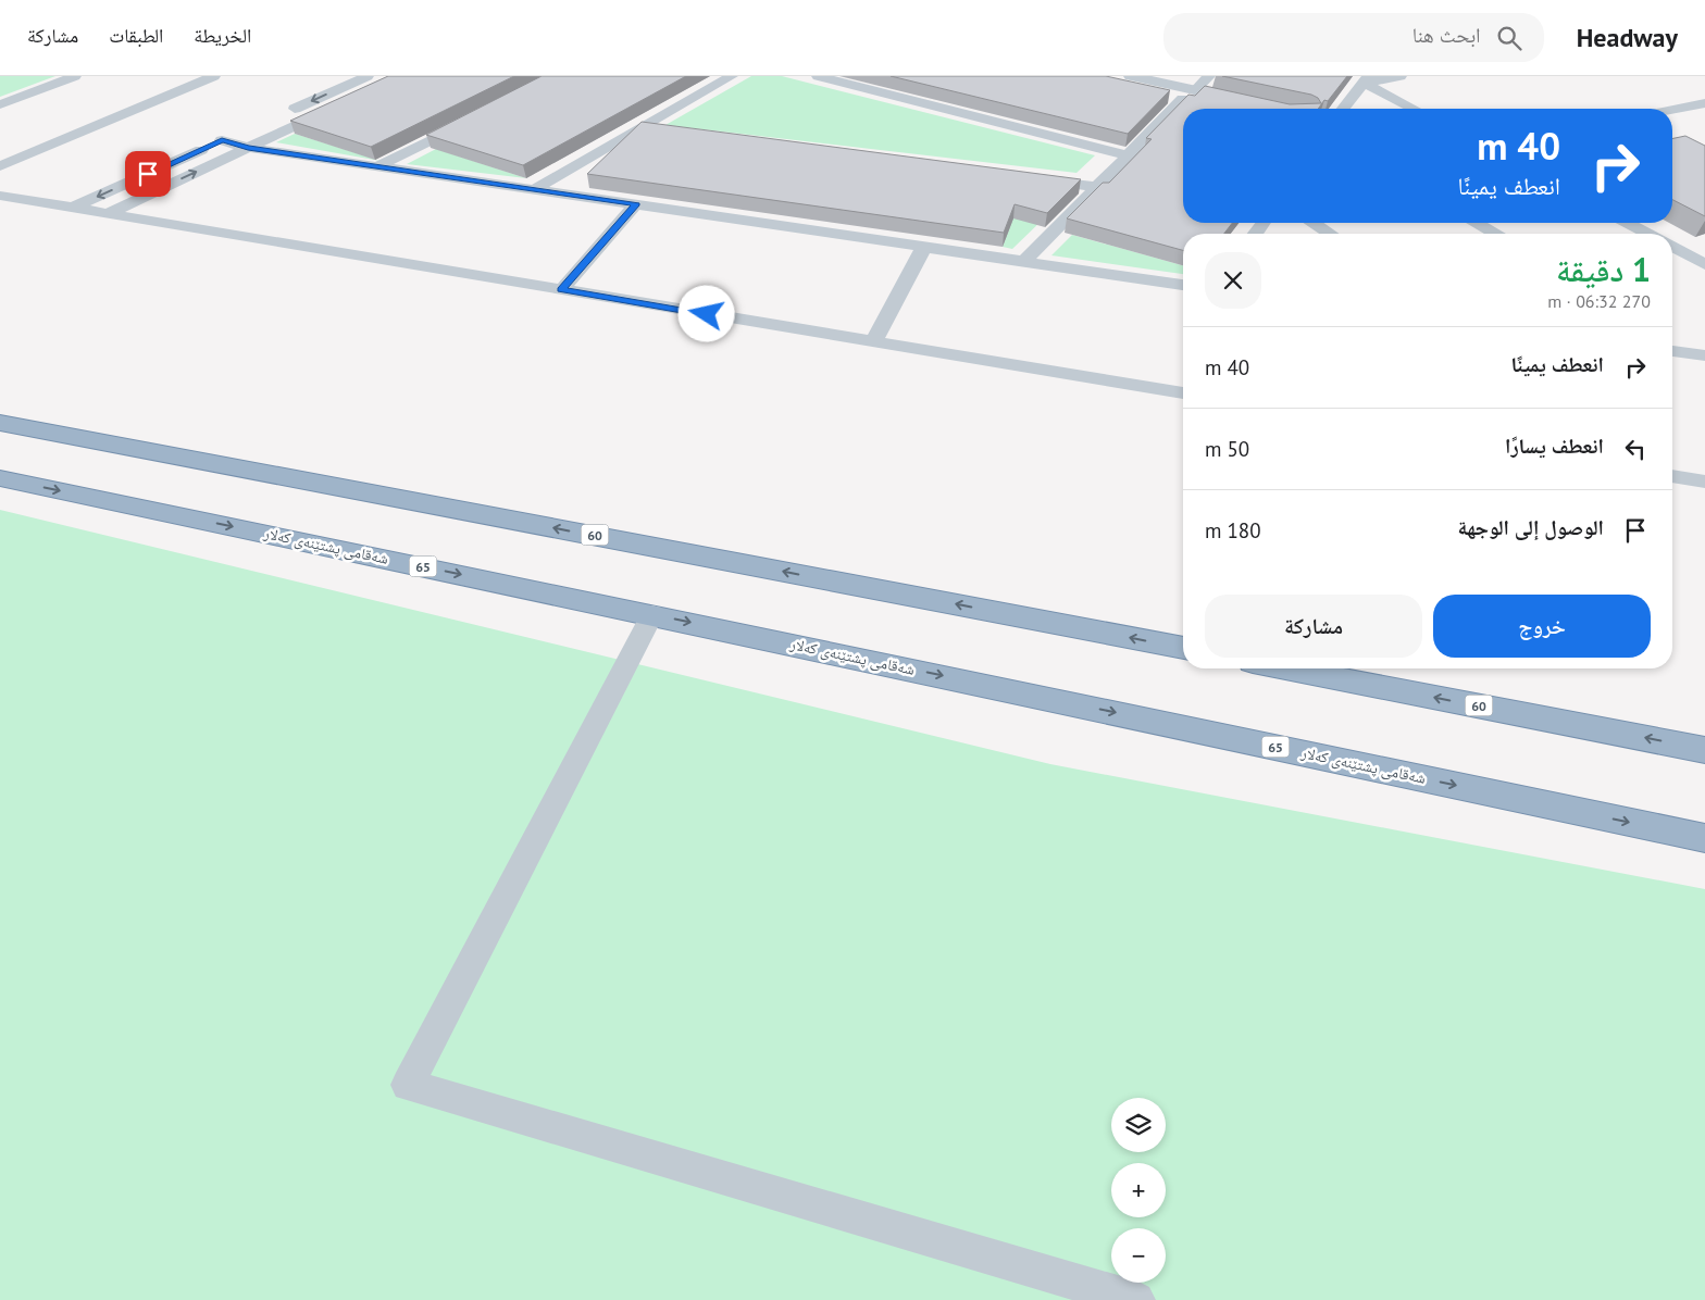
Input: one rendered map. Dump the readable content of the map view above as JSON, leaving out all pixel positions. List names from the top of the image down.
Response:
{
  "streets": {
    "highway": ["60", "شەقامی پشتێنەی کەلار", "65"]
  },
  "page": {
    "header": "Headway",
    "search": "ابحث هنا",
    "nav": ["الخريطة", "الطبقات", "مشاركة"],
    "turn": ["40 m", "انعطف يمينًا"],
    "heading": ["1 دقيقة", "270 m · 06:32"],
    "list": [
      {
        "name": "انعطف يمينًا",
        "value": "40 m"
      },
      {
        "name": "انعطف يسارًا",
        "value": "50 m"
      },
      {
        "name": "الوصول إلى الوجهة",
        "value": "180 m"
      }
    ],
    "buttons": ["خروج", "مشاركة"],
    "map_buttons": ["+", "−"]
  }
}
